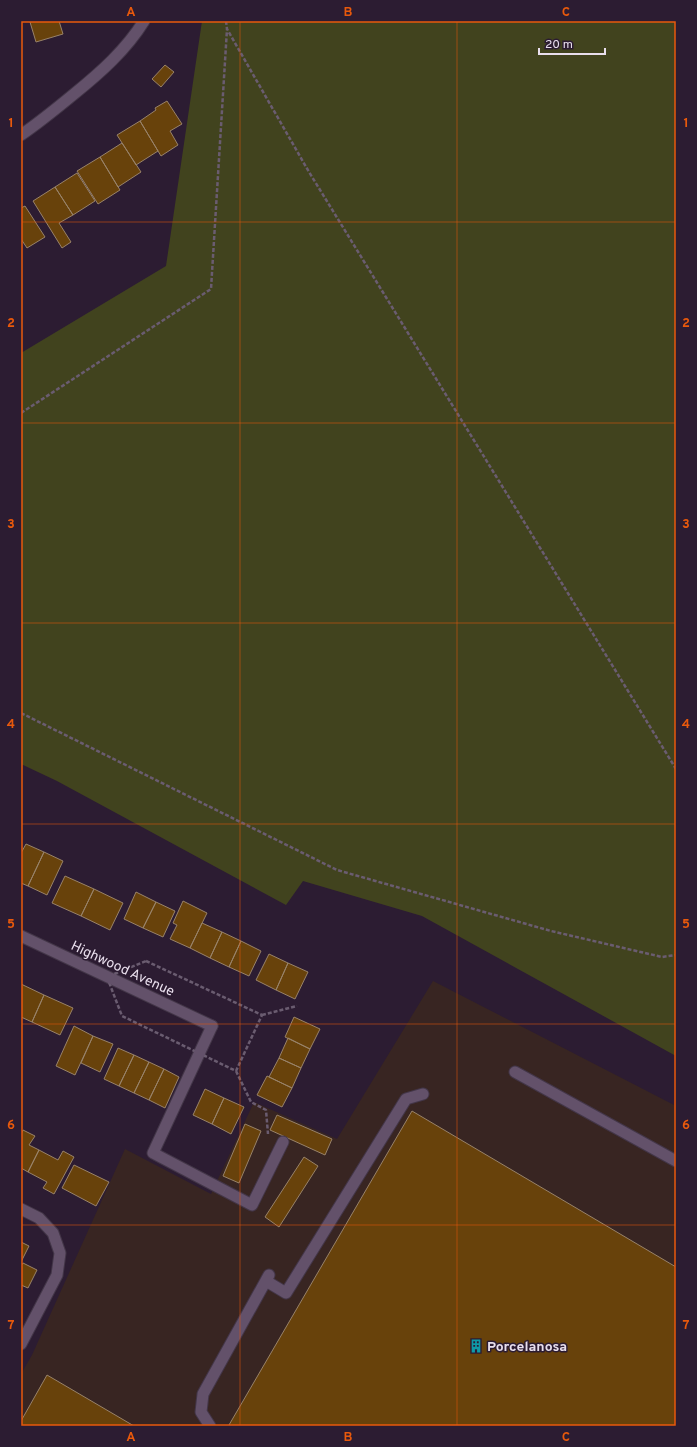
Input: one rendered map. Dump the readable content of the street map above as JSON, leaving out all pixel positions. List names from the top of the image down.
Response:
{
  "streets": {
    "street": ["Highwood Avenue"]
  },
  "places": {
    "building": ["Porcelanosa"]
  },
  "scale_bar": "20 m",
  "grid": {
    "columns": ["A", "B", "C"],
    "rows": [
      "1",
      "2",
      "3",
      "4",
      "5",
      "6",
      "7"
    ]
  }
}
